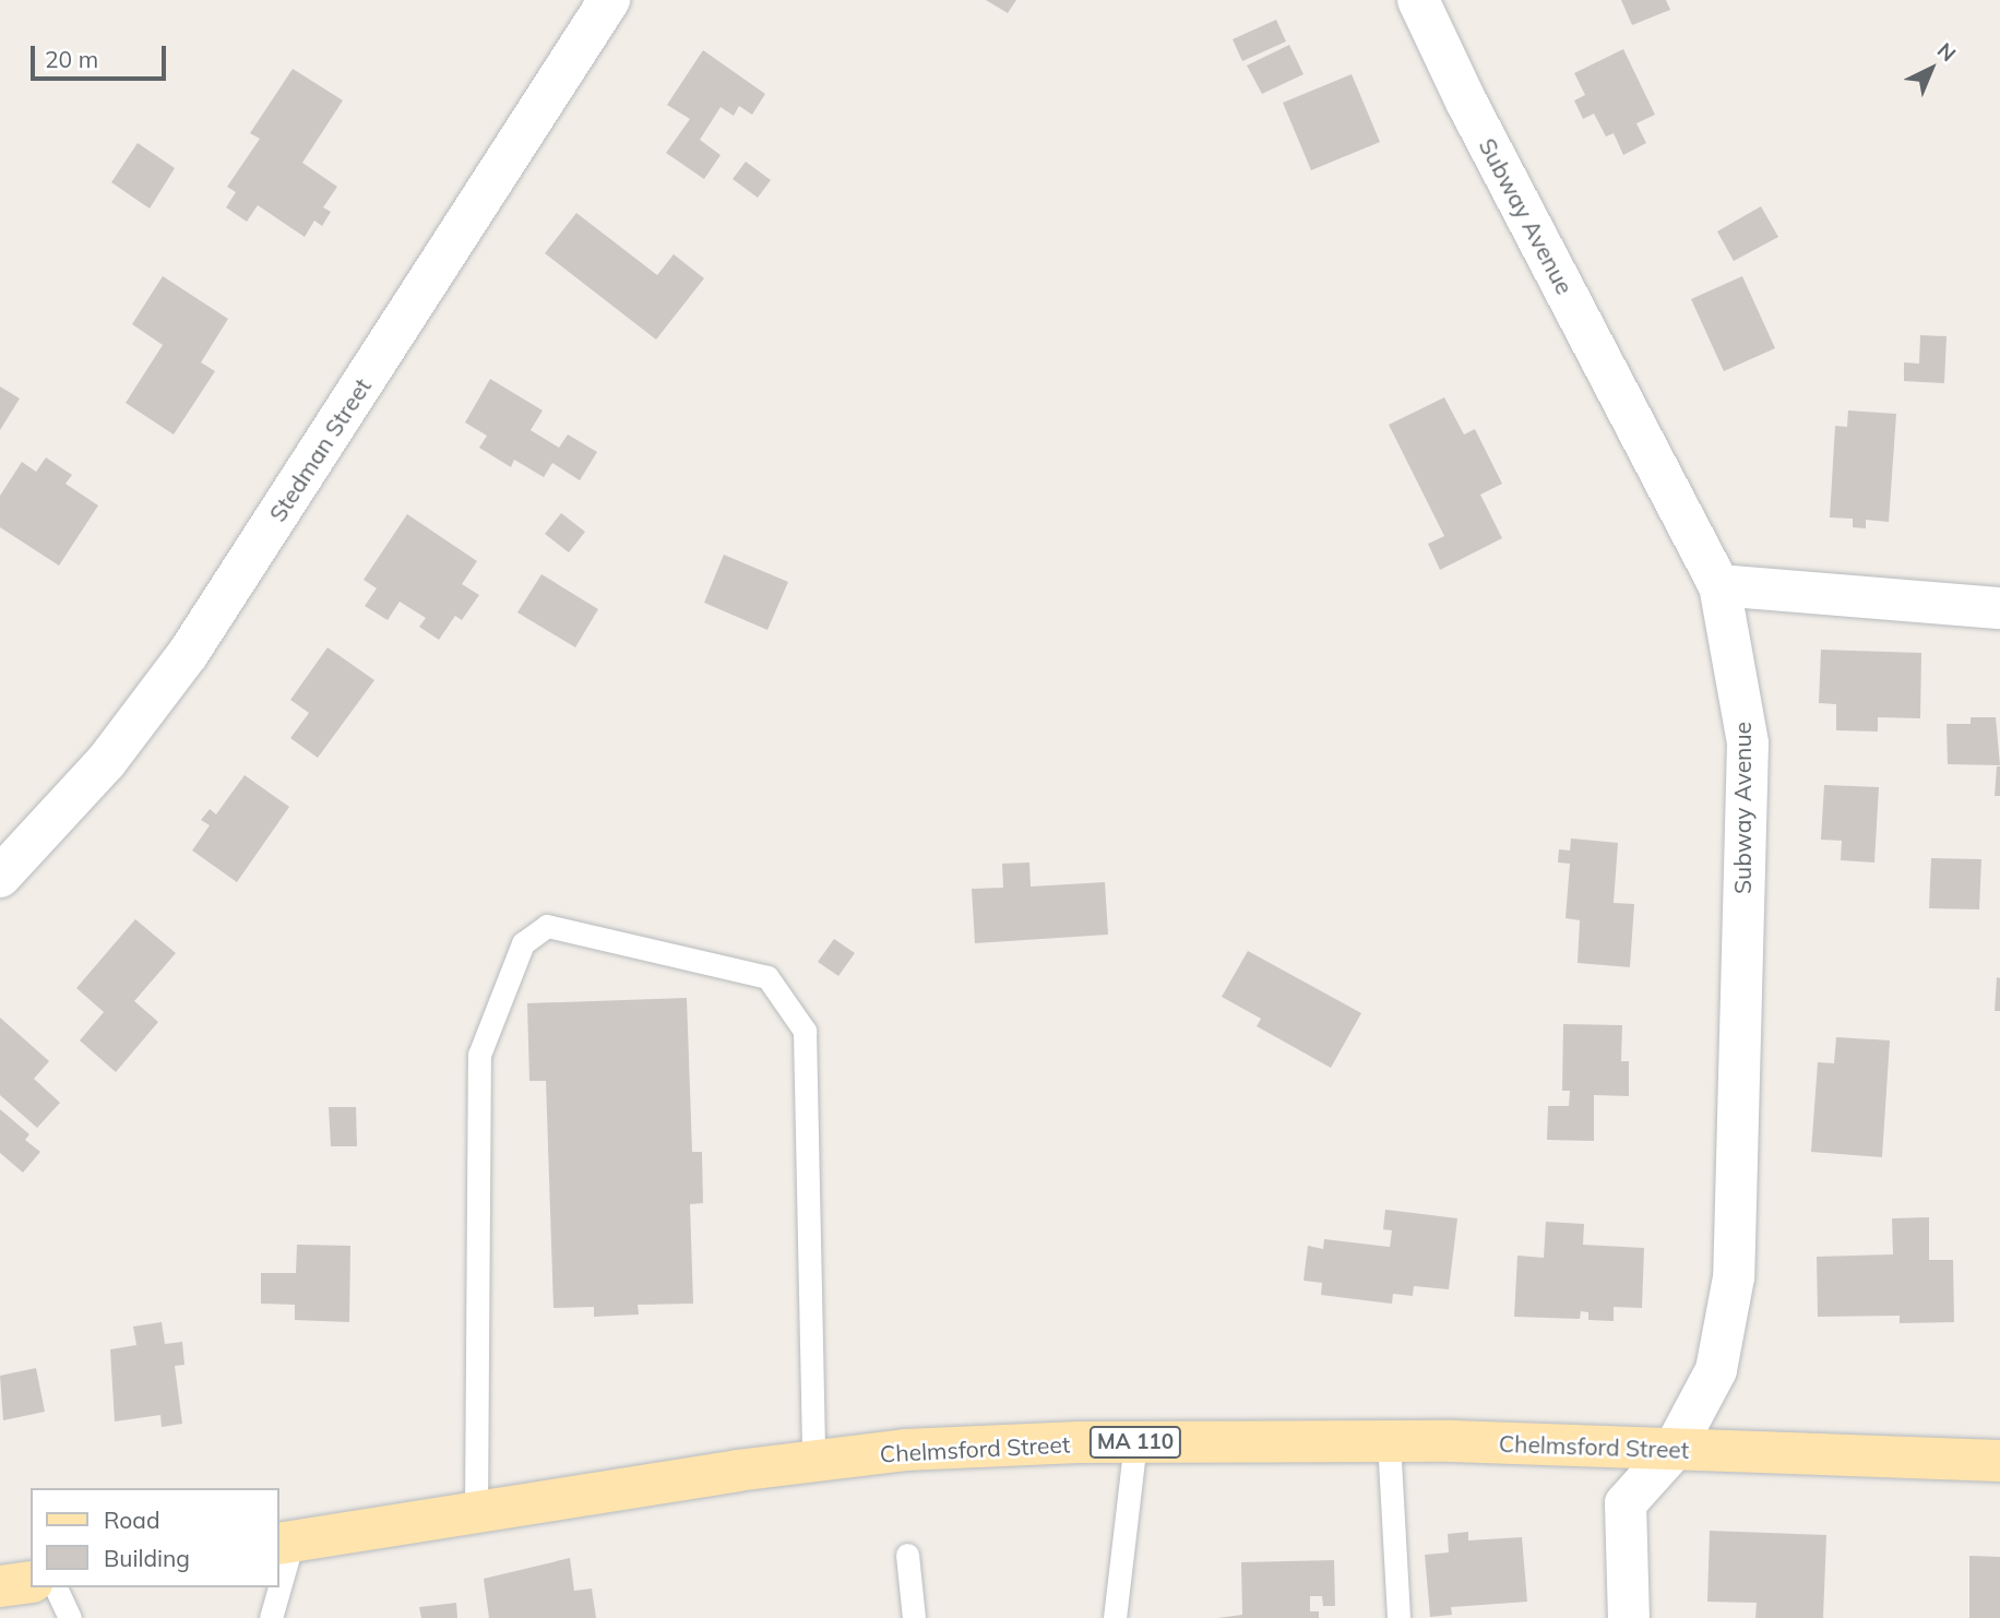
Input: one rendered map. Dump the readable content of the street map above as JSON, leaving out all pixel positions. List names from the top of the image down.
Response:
{
  "streets": {
    "main road": ["MA 110", "Chelmsford Street"],
    "street": ["Subway Avenue", "Stedman Street"]
  },
  "crossings": [
    ["Subway Avenue", "Chelmsford Street"]
  ],
  "legend": ["Road", "Building"],
  "scale_bar": "20 m",
  "north": "top right"
}
